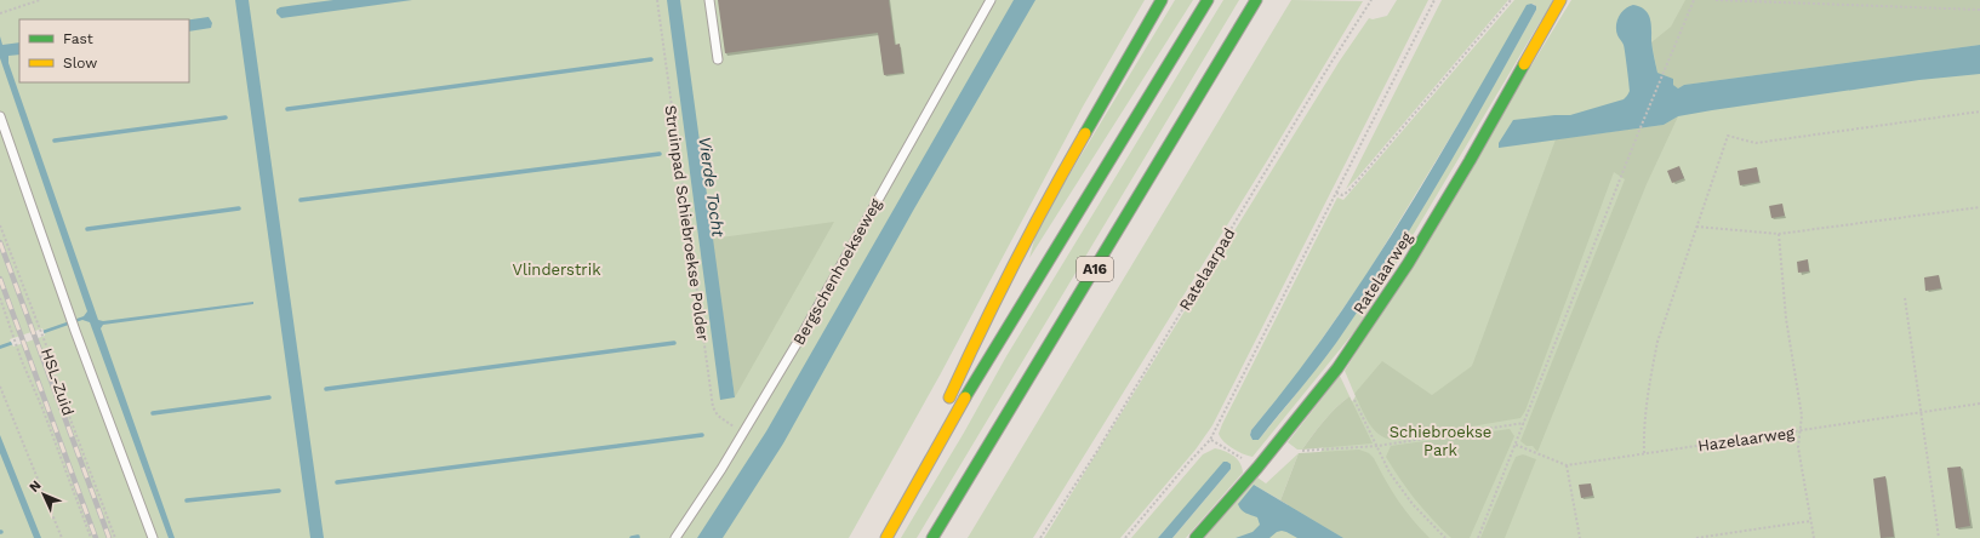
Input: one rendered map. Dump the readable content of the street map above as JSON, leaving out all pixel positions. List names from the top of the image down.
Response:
{
  "streets": {
    "main road": ["A16", "Ratelaarweg"],
    "lane": ["Bergschenhoekseweg"],
    "path": [
      "Struinpad Schiebroekse Polder",
      "Ratelaarpad",
      "HSL-Zuid",
      "Hazelaarweg"
    ]
  },
  "crossings": [
    ["Struinpad Schiebroekse Polder", "Bergschenhoekseweg"]
  ],
  "water": ["Vierde Tocht"],
  "parks": ["Vlinderstrik", "Schiebroekse Park"],
  "legend": ["Fast", "Slow"],
  "north": "top left"
}
